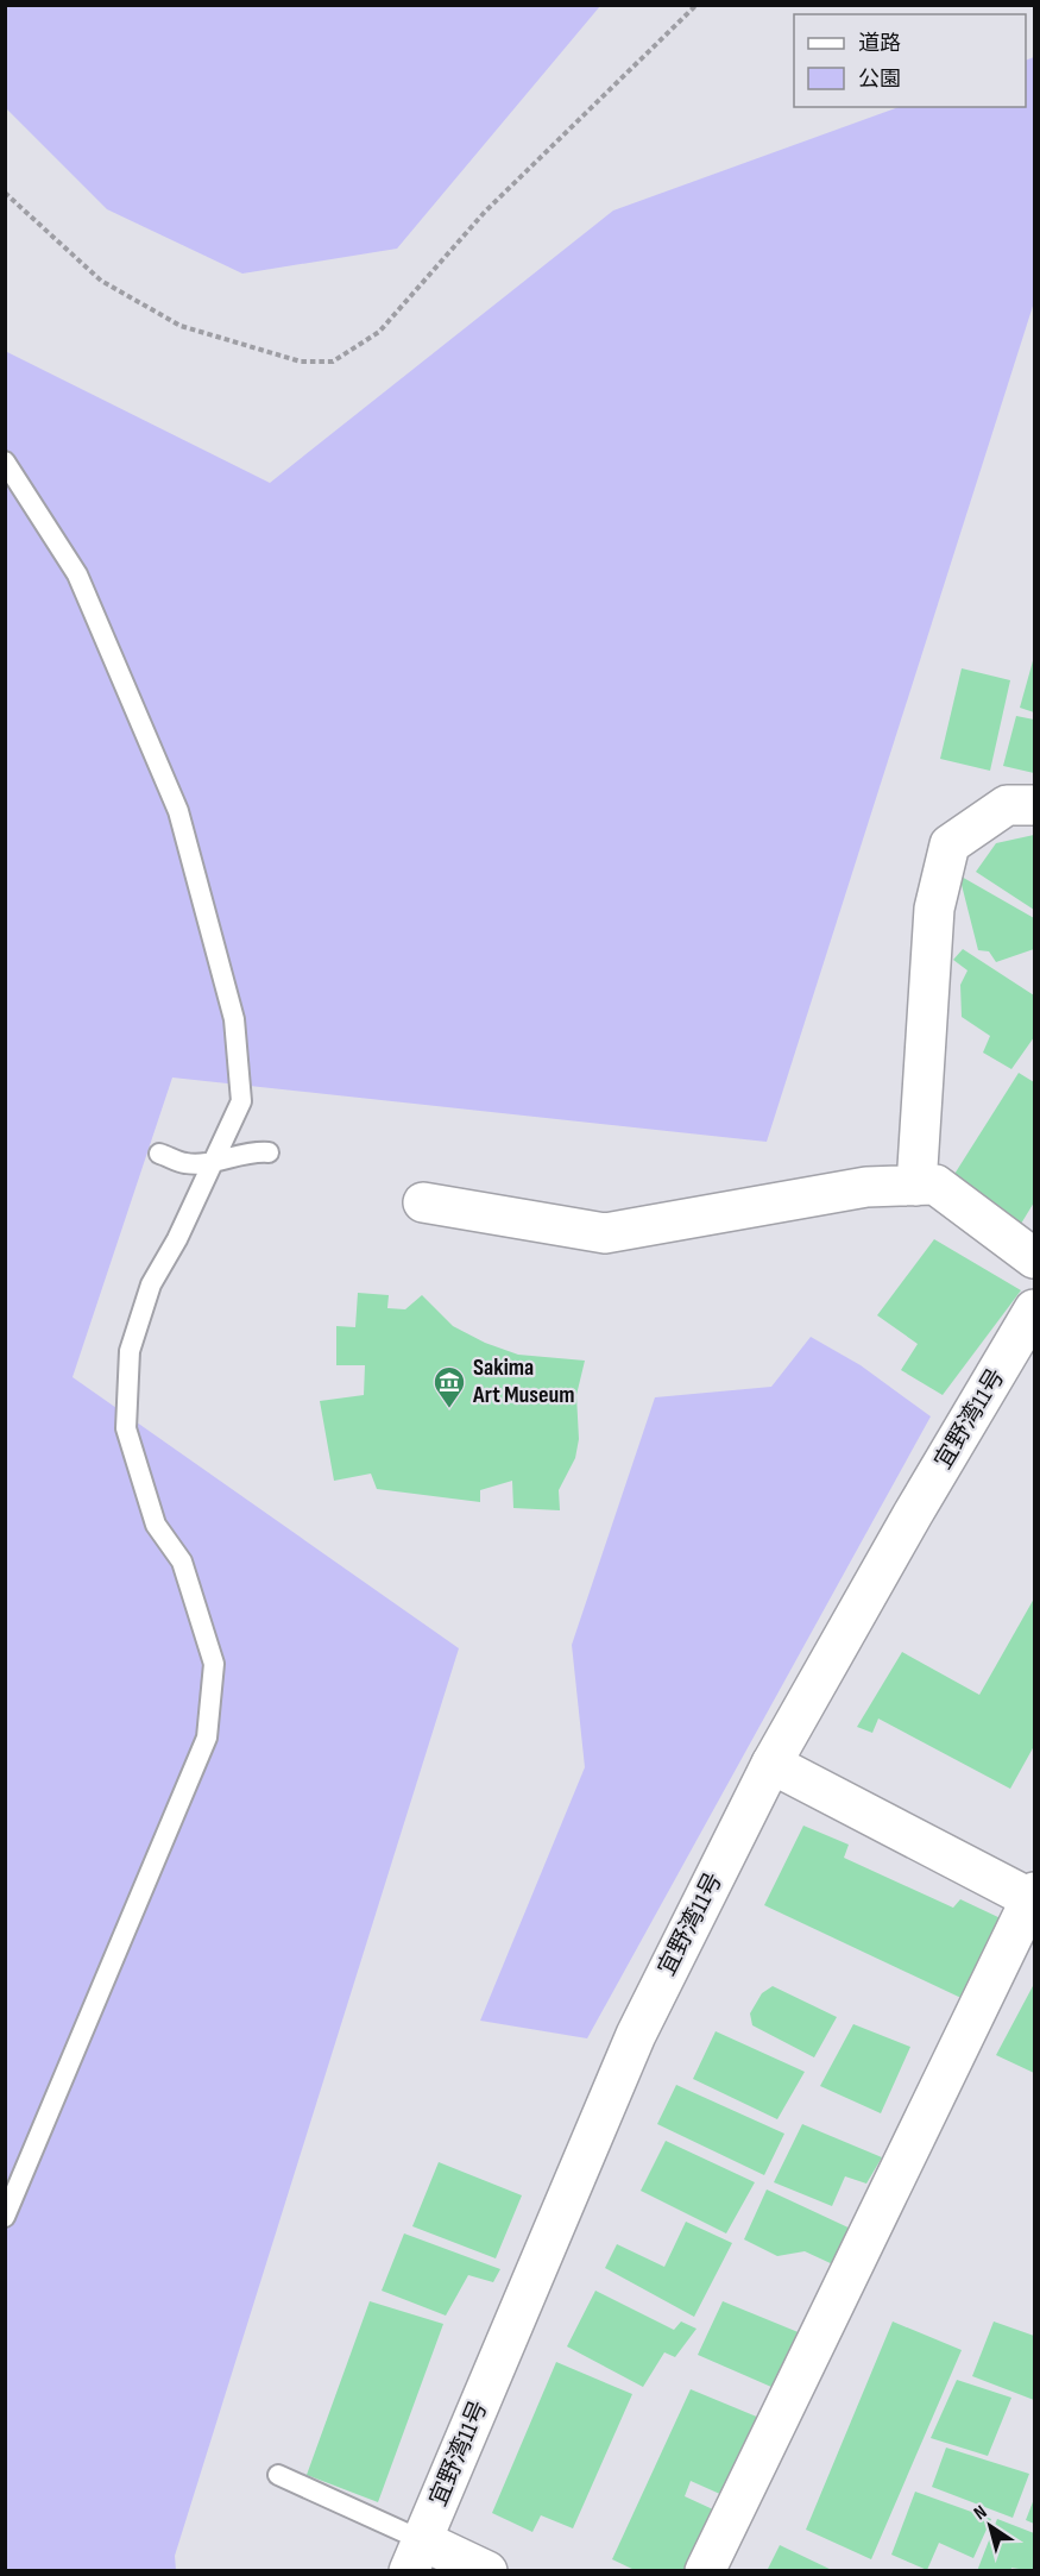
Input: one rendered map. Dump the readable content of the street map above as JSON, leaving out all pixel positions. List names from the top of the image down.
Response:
{
  "streets": {
    "street": ["宜野湾11号"]
  },
  "places": {
    "museum": ["Sakima Art Museum"]
  },
  "legend": ["道路", "公園"],
  "north": "top left"
}
